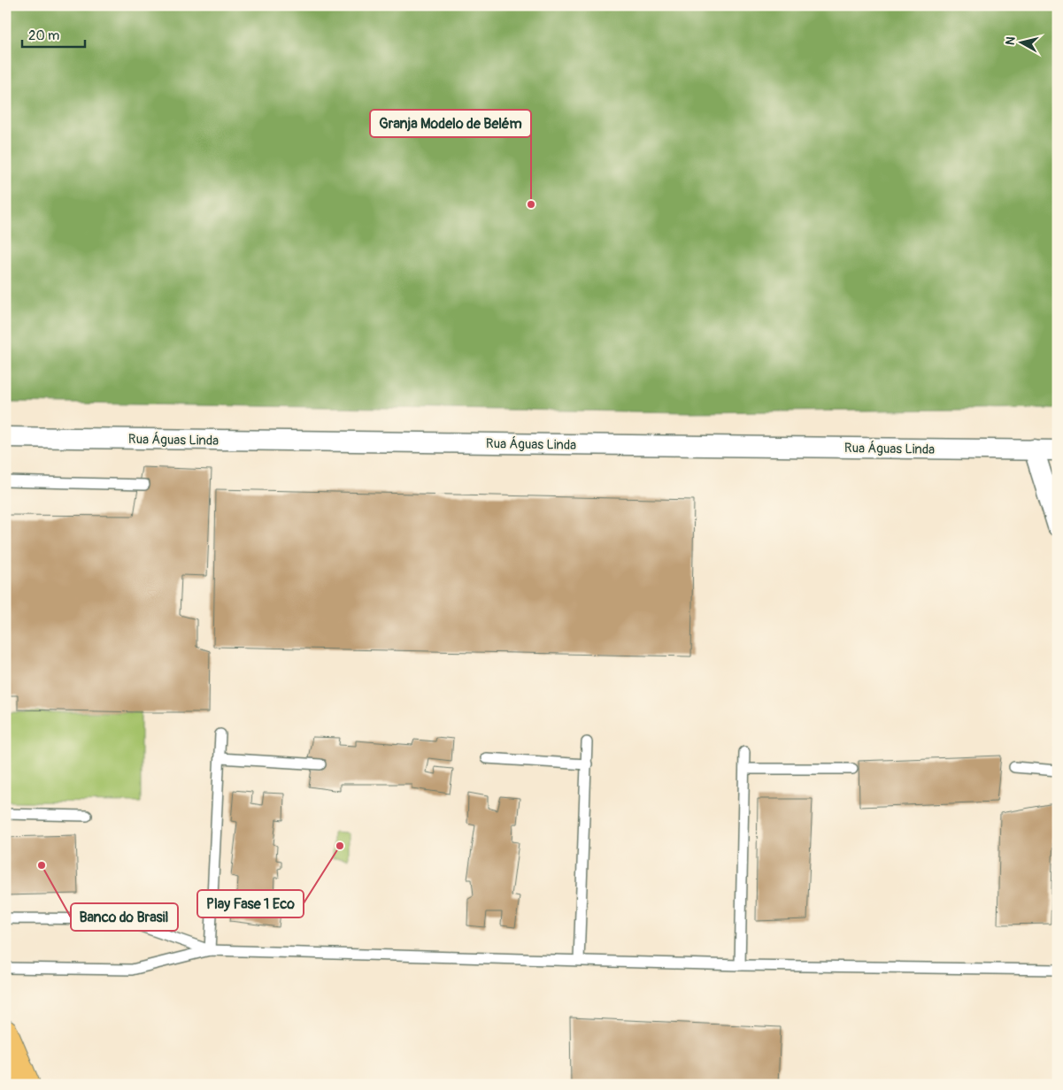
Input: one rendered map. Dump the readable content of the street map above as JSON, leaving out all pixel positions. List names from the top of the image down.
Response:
{
  "streets": {
    "street": ["Rua Águas Linda"]
  },
  "places": ["Granja Modelo de Belém", "Play Fase 1 Eco", "Banco do Brasil"],
  "scale_bar": "20 m",
  "north": "left"
}
